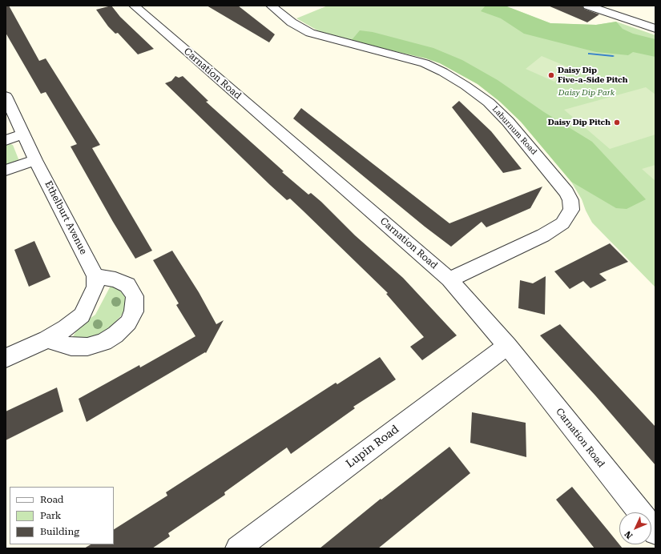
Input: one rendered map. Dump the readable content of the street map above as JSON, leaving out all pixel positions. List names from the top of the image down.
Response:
{
  "streets": {
    "street": [
      "Carnation Road",
      "Laburnum Road",
      "Ethelburt Avenue",
      "Lupin Road"
    ]
  },
  "crossings": [
    ["Carnation Road", "Laburnum Road"],
    ["Carnation Road", "Lupin Road"]
  ],
  "parks": ["Daisy Dip Park"],
  "places": ["Daisy Dip Five-a-Side Pitch", "Daisy Dip Pitch"],
  "legend": ["Road", "Park", "Building"],
  "north": "bottom left"
}
